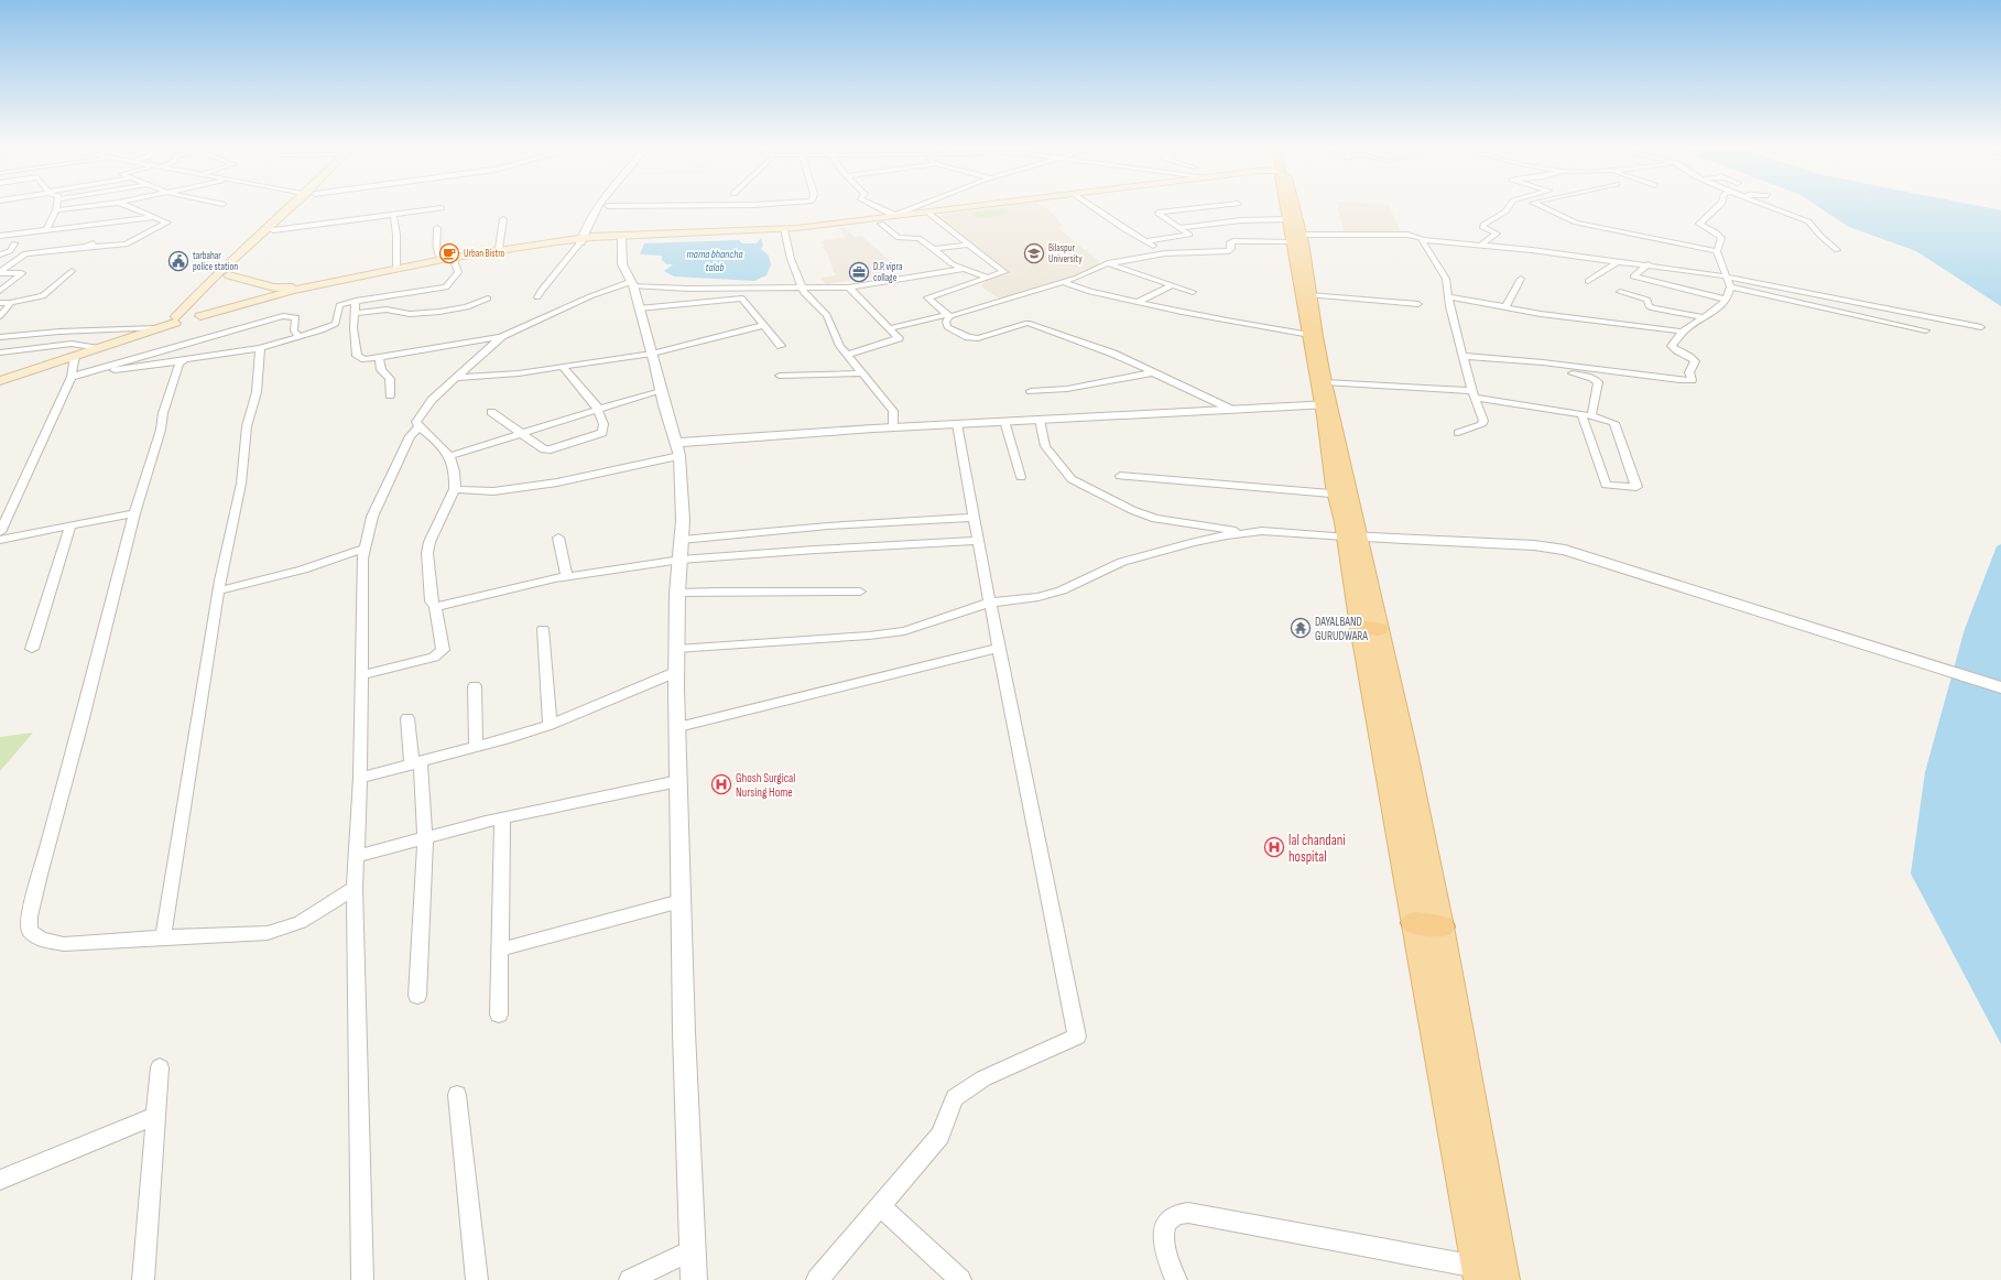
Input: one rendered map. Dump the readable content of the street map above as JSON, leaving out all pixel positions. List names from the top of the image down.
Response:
{
  "water": ["mama bhancha talab"],
  "places": {
    "cafe": ["Urban Bistro"],
    "school or university": ["Bilaspur University"],
    "public building": ["tarbahar police station"],
    "office": ["D.P. vipra collage"],
    "temple": ["DAYALBAND GURUDWARA"],
    "hospital": ["Ghosh Surgical Nursing Home", "lal chandani hospital"]
  }
}
